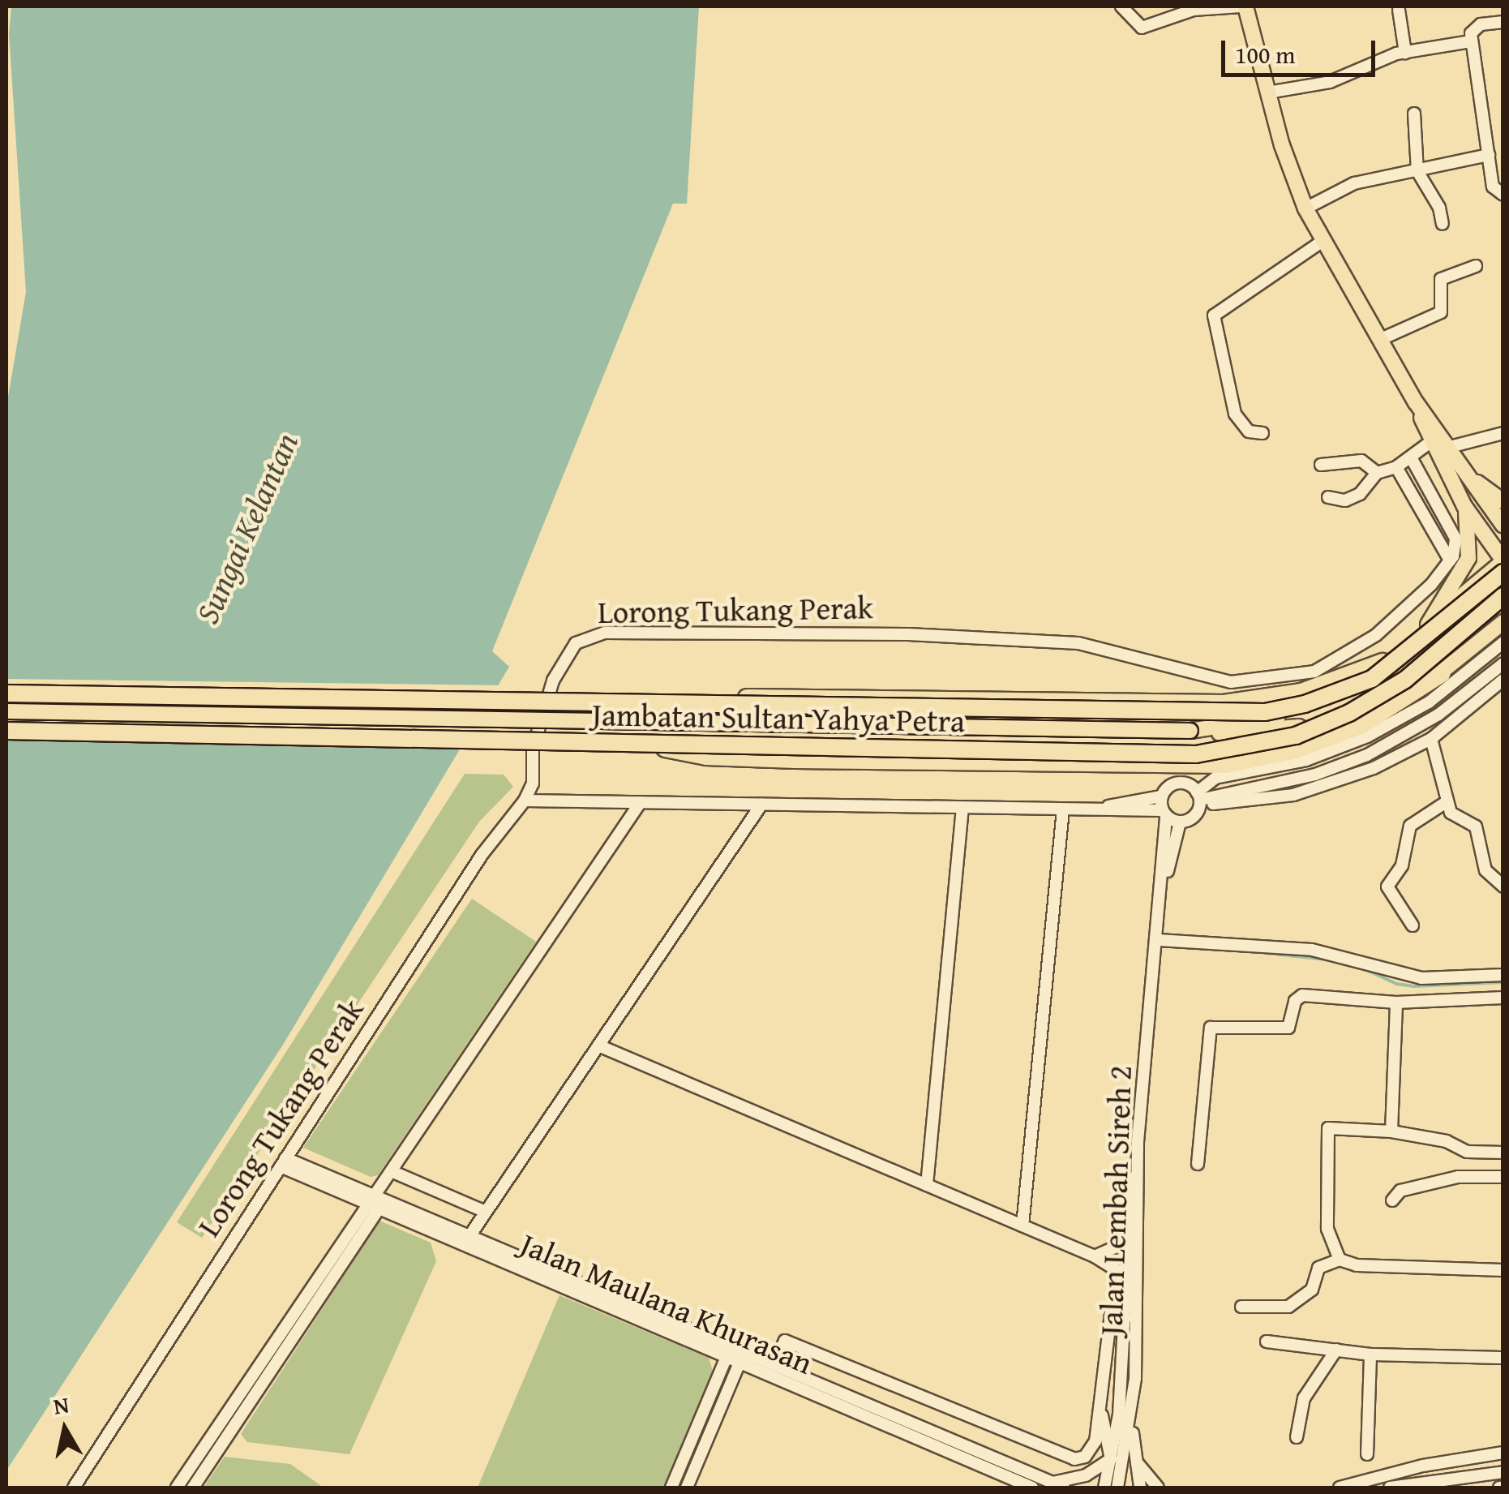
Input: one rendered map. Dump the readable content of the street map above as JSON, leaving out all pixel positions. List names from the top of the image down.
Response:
{
  "streets": {
    "highway": ["Jambatan Sultan Yahya Petra"],
    "street": ["Lorong Tukang Perak", "Jalan Lembah Sireh 2", "Jalan Maulana Khurasan"]
  },
  "crossings": [
    ["Lorong Tukang Perak", "Jalan Maulana Khurasan"]
  ],
  "water": ["Sungai Kelantan"],
  "scale_bar": "100 m",
  "north": "top"
}
